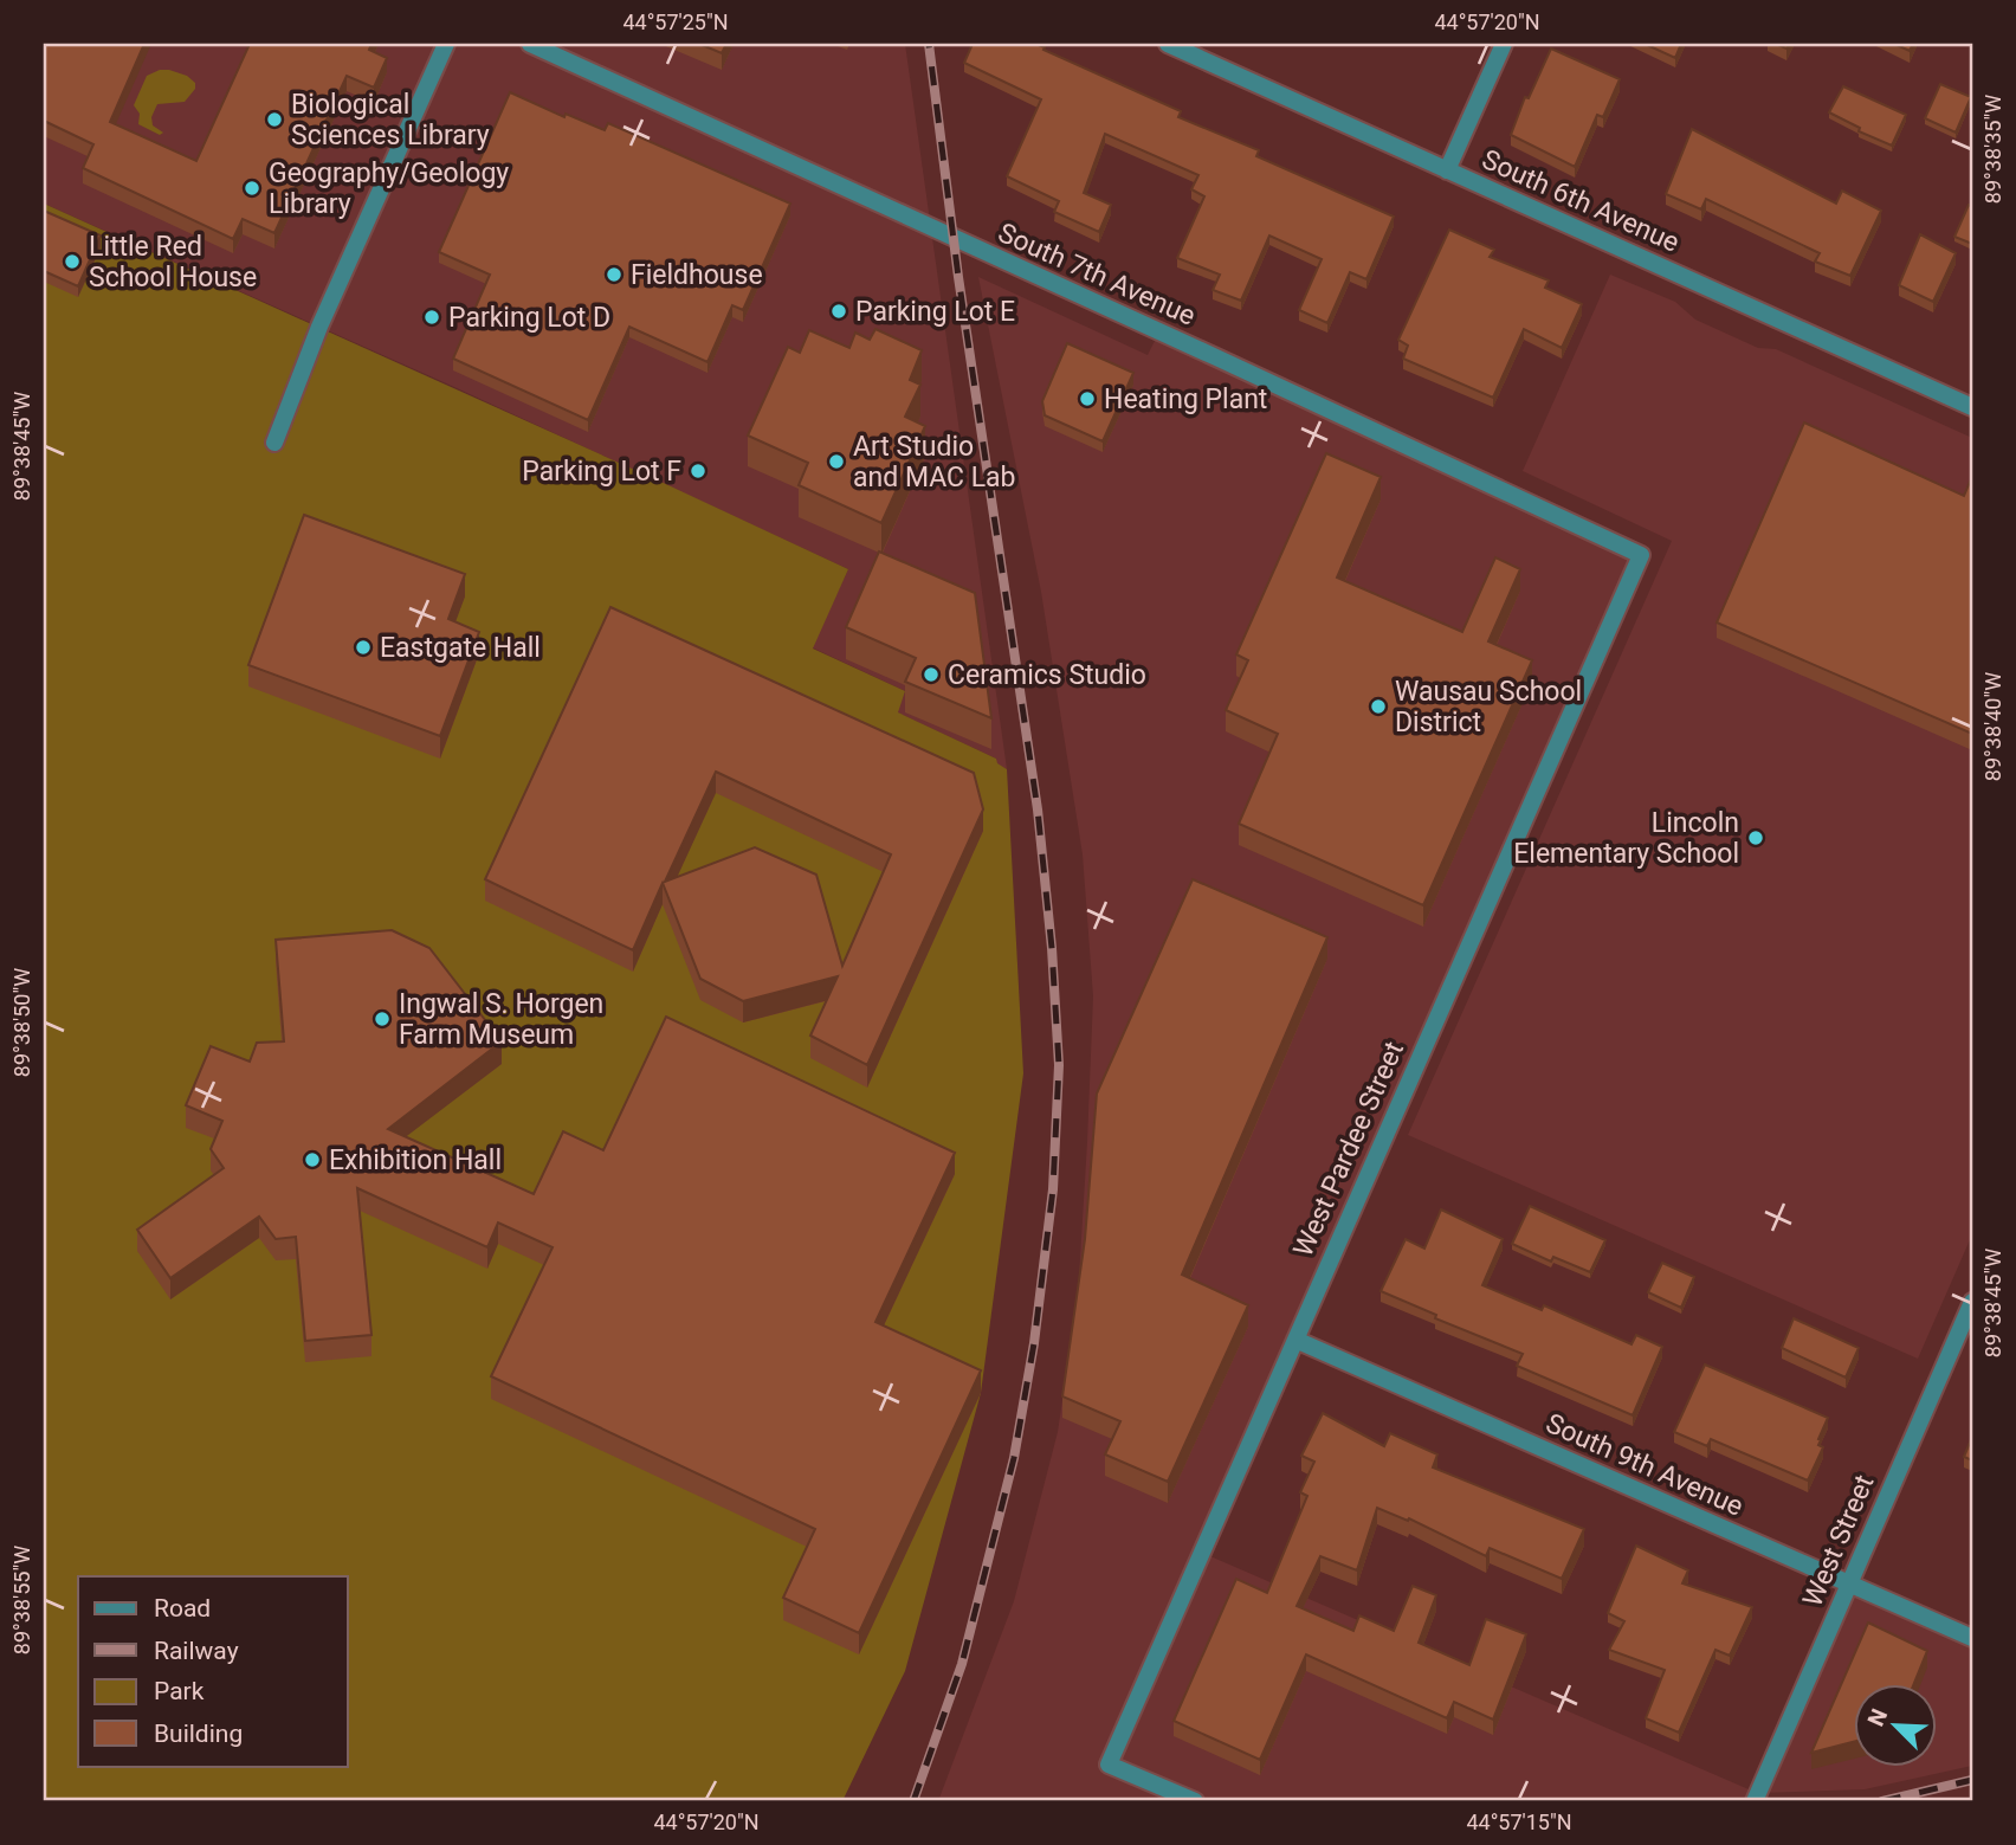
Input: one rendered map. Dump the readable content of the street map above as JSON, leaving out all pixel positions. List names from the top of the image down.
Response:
{
  "streets": {
    "street": [
      "South 6th Avenue",
      "South 7th Avenue",
      "West Pardee Street",
      "South 9th Avenue",
      "West Street"
    ]
  },
  "crossings": [
    ["South 7th Avenue", "West Pardee Street"],
    ["West Pardee Street", "South 9th Avenue"],
    ["South 9th Avenue", "West Street"]
  ],
  "places": [
    "Biological Sciences Library",
    "Geography/Geology Library",
    "Little Red School House",
    "Fieldhouse",
    "Parking Lot E",
    "Parking Lot D",
    "Heating Plant",
    "Art Studio and MAC Lab",
    "Parking Lot F",
    "Eastgate Hall",
    "Ceramics Studio",
    "Wausau School District",
    "Lincoln Elementary School",
    "Ingwal S. Horgen Farm Museum",
    "Exhibition Hall"
  ],
  "legend": [
    "Road",
    "Railway",
    "Park",
    "Building"
  ],
  "north": "top left",
  "coordinates": [
    "44°57'25\"N",
    "44°57'20\"N",
    "89°38'35\"W",
    "89°38'45\"W",
    "89°38'40\"W",
    "89°38'50\"W",
    "89°38'55\"W",
    "44°57'15\"N"
  ]
}
